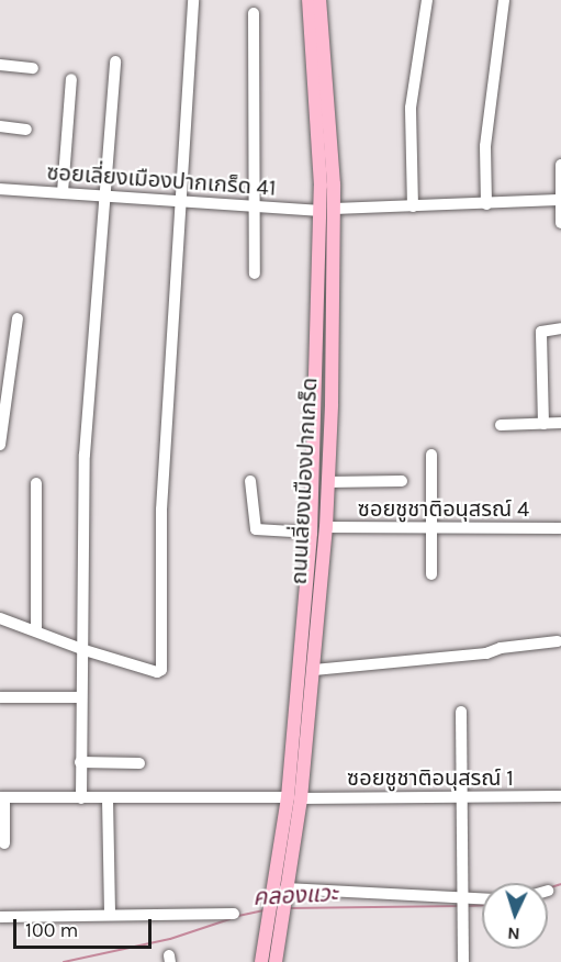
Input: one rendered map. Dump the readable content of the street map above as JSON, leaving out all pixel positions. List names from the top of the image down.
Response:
{
  "streets": {
    "main road": ["ถนนเลี่ยงเมืองปากเกร็ด"],
    "street": ["ซอยเลี่ยงเมืองปากเกร็ด 41", "ซอยชูชาติอนุสรณ์ 4", "ซอยชูชาติอนุสรณ์ 1"]
  },
  "crossings": [
    ["ซอยเลี่ยงเมืองปากเกร็ด 41", "ถนนเลี่ยงเมืองปากเกร็ด"],
    ["ถนนเลี่ยงเมืองปากเกร็ด", "ซอยชูชาติอนุสรณ์ 4"],
    ["ถนนเลี่ยงเมืองปากเกร็ด", "ซอยชูชาติอนุสรณ์ 1"]
  ],
  "water": ["คลองแวะ"],
  "scale_bar": "100 m",
  "north": "bottom"
}
